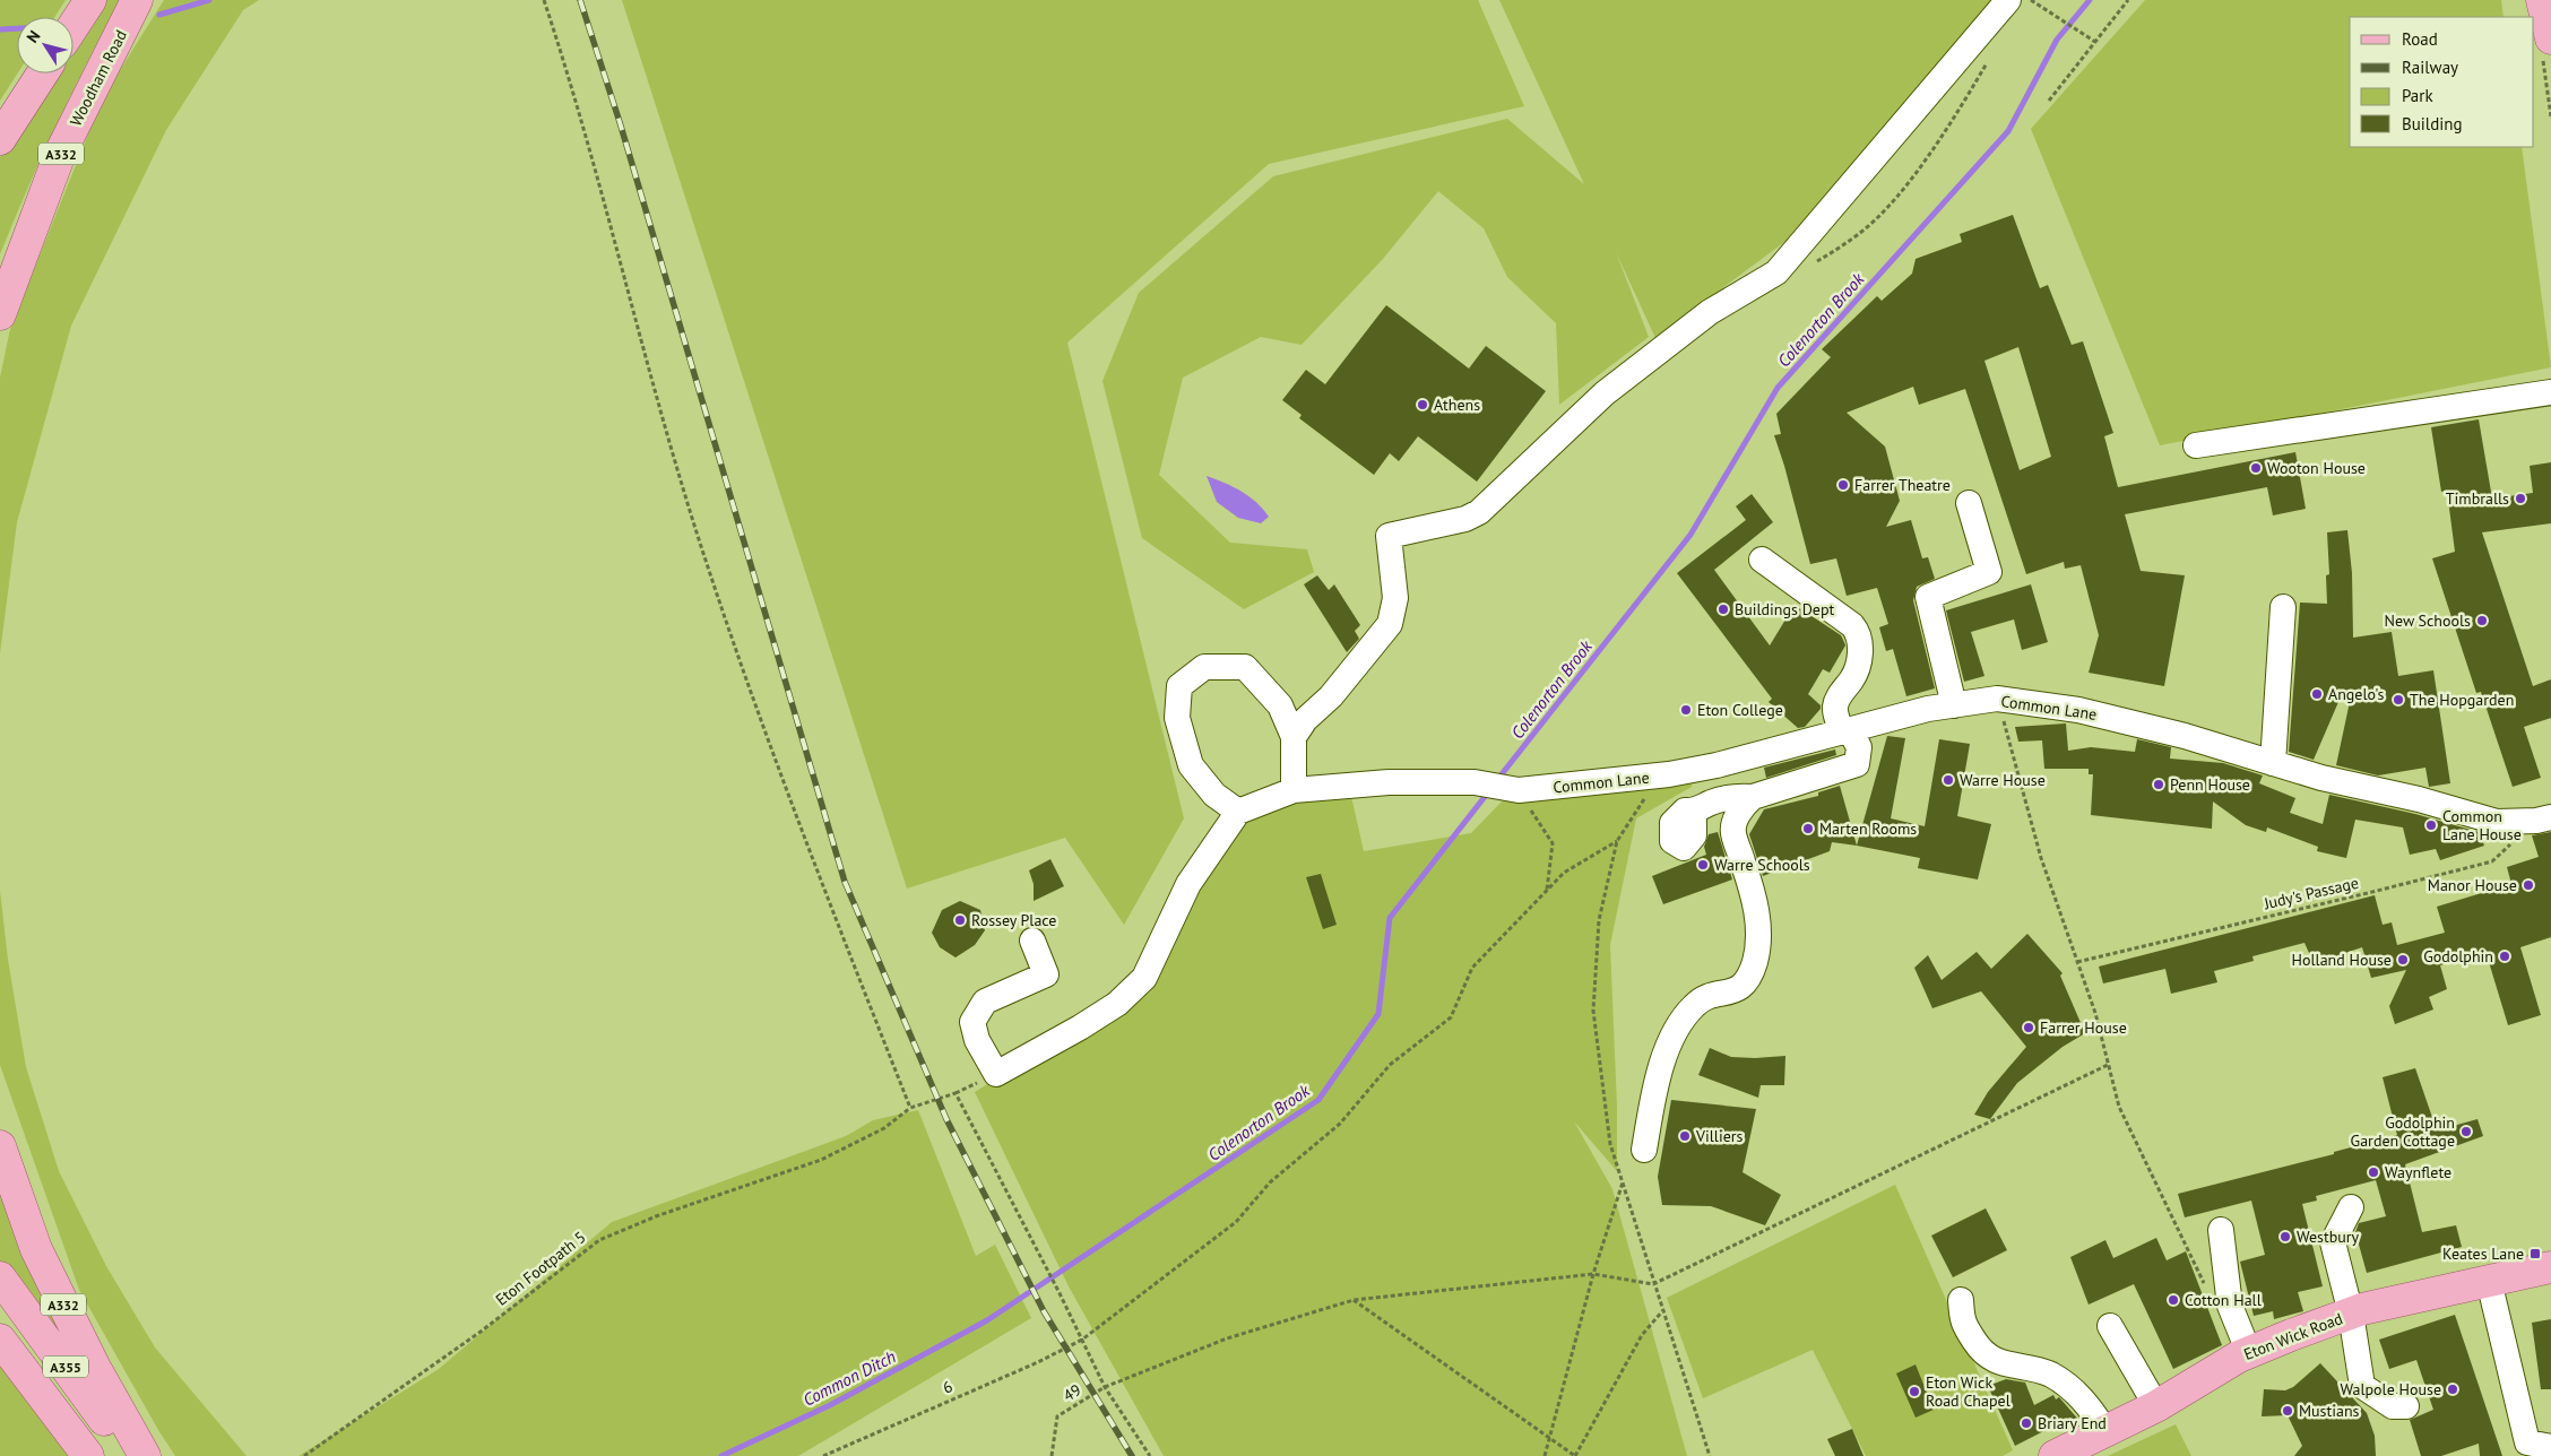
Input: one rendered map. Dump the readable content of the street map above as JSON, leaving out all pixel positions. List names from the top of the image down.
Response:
{
  "streets": {
    "main road": [
      "Woodham Road",
      "A332",
      "Eton Wick Road",
      "A355"
    ],
    "street": ["Common Lane"],
    "path": [
      "Judy's Passage",
      "Eton Footpath 5",
      "6",
      "49"
    ]
  },
  "crossings": [
    ["Common Lane", "Judy's Passage"]
  ],
  "water": ["Colenorton Brook", "Common Ditch"],
  "places": {
    "other": [
      "Athens",
      "Wooton House",
      "Farrer Theatre",
      "Timbralls",
      "Buildings Dept",
      "New Schools",
      "Angelo's",
      "The Hopgarden",
      "Eton College",
      "Warre House",
      "Penn House",
      "Common Lane House",
      "Marten Rooms",
      "Warre Schools",
      "Manor House",
      "Rossey Place",
      "Godolphin",
      "Holland House",
      "Farrer House",
      "Godolphin Garden Cottage",
      "Villiers",
      "Waynflete",
      "Westbury",
      "Cotton Hall",
      "Walpole House",
      "Eton Wick Road Chapel",
      "Mustians",
      "Briary End"
    ],
    "transit": ["Keates Lane"]
  },
  "legend": [
    "Road",
    "Railway",
    "Park",
    "Building"
  ],
  "north": "top left"
}
